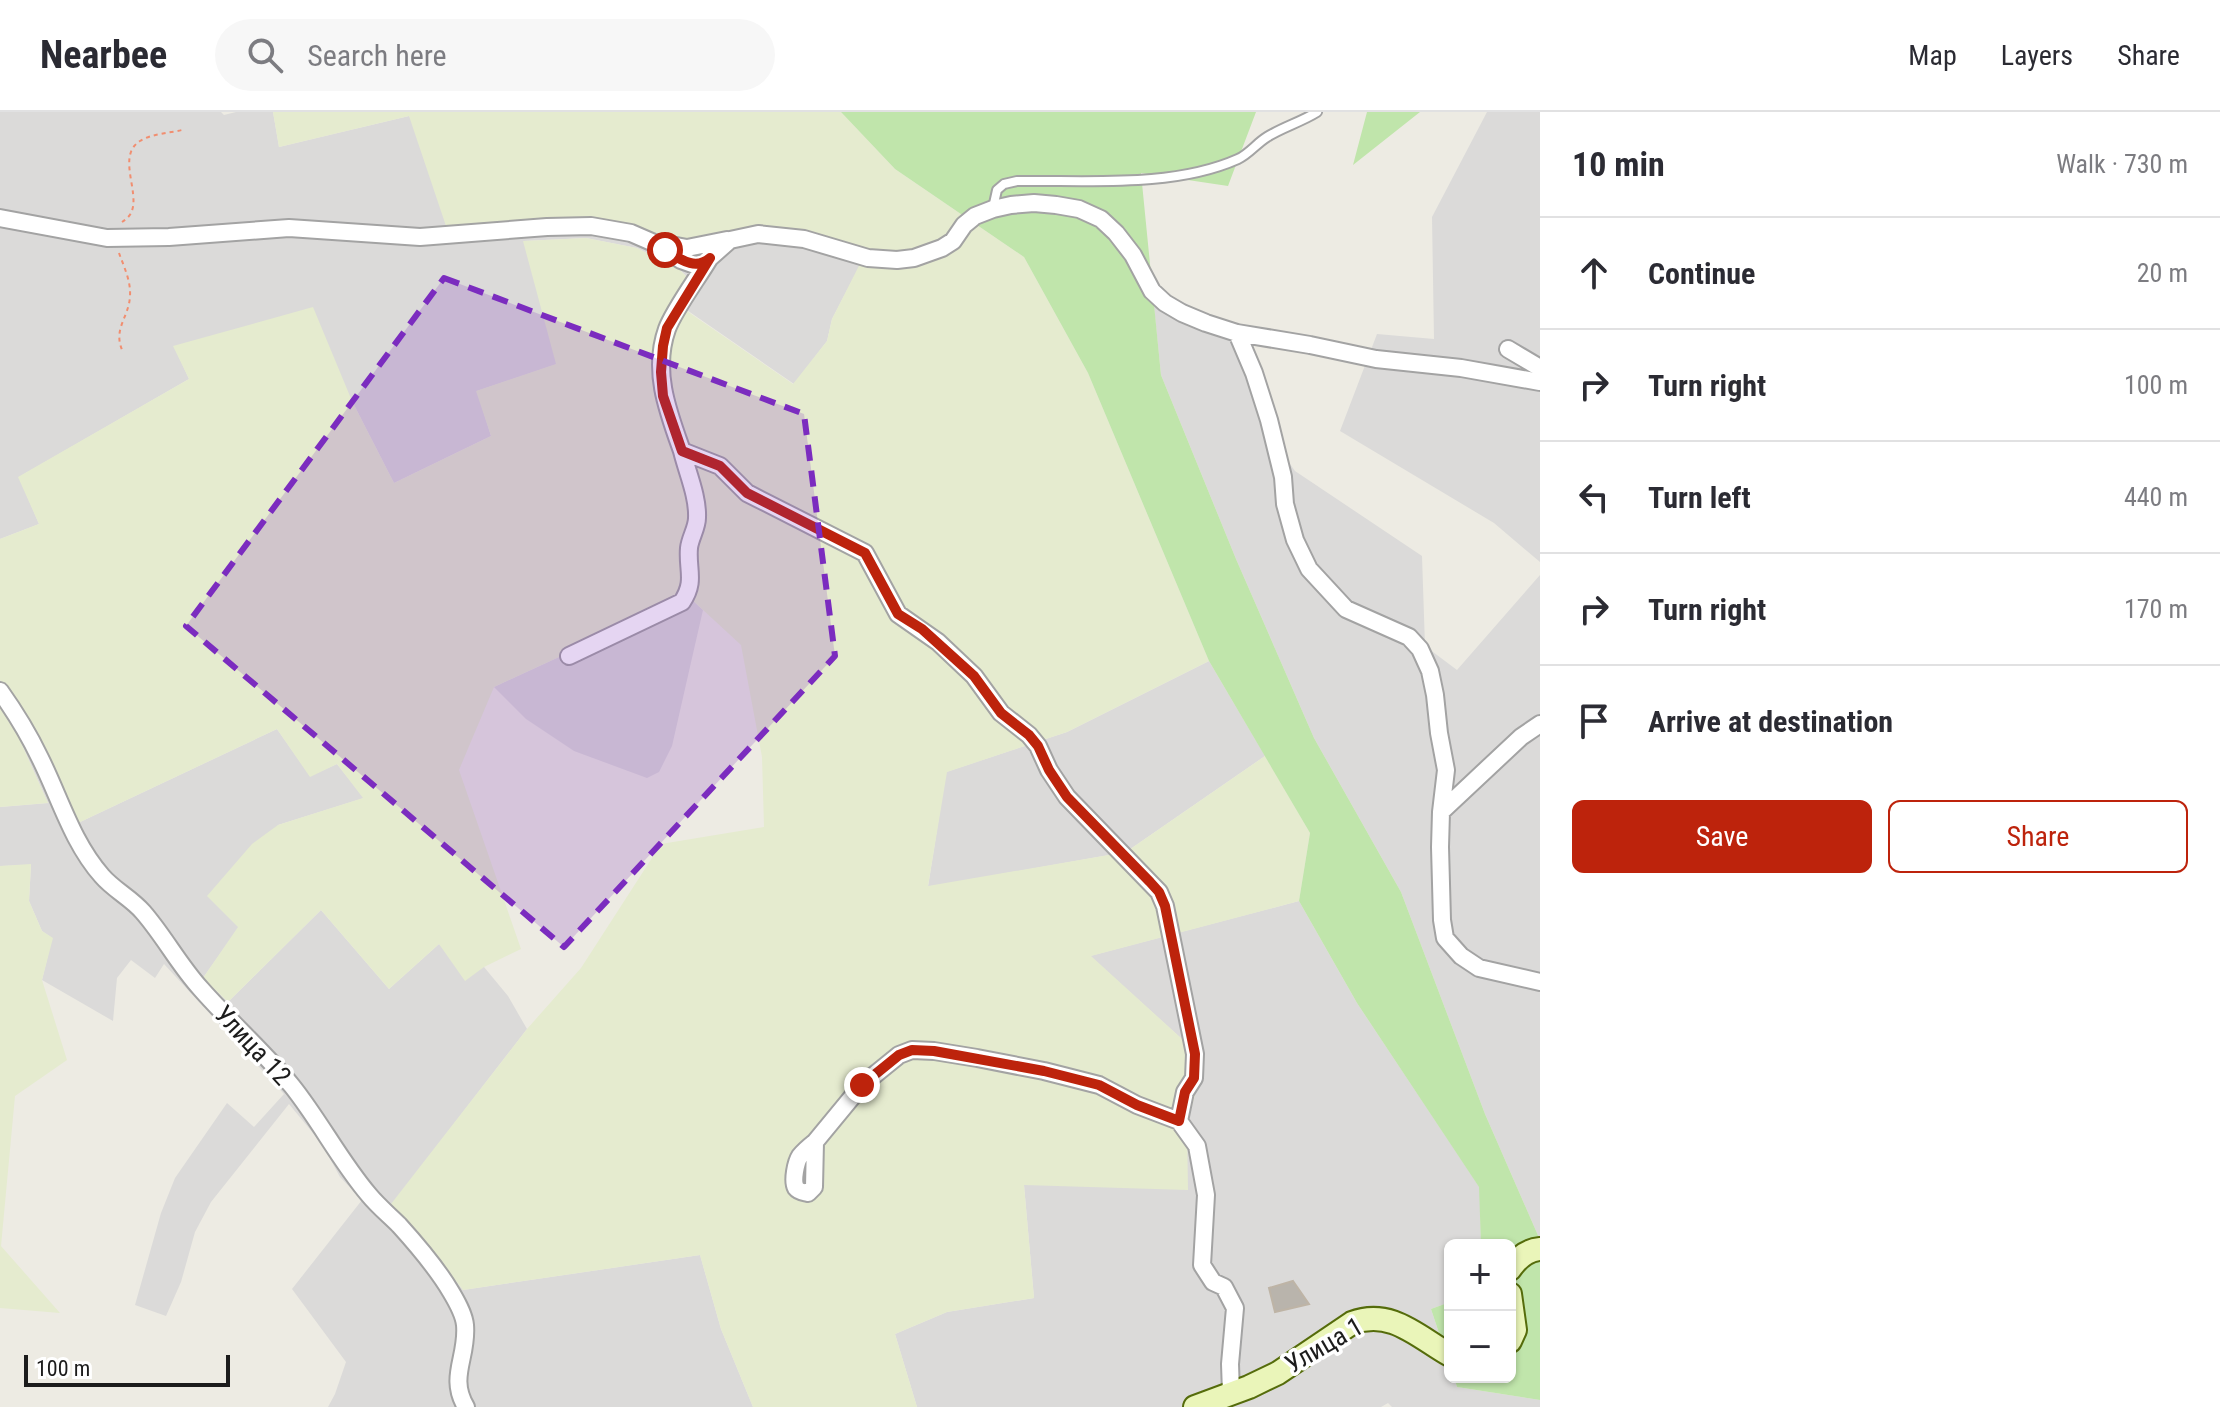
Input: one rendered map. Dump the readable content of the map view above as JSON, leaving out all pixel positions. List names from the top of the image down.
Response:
{
  "streets": {
    "main road": ["Улица 1"],
    "street": ["Улица 12"]
  },
  "scale_bar": "100 m",
  "page": {
    "header": "Nearbee",
    "search": "Search here",
    "nav": ["Map", "Layers", "Share"],
    "heading": ["10 min", "Walk · 730 m"],
    "list": [
      ["Continue", "20 m"],
      ["Turn right", "100 m"],
      ["Turn left", "440 m"],
      ["Turn right", "170 m"],
      "Arrive at destination"
    ],
    "buttons": ["Save", "Share"],
    "map_buttons": ["+", "−"],
    "scale": "100 m"
  }
}
